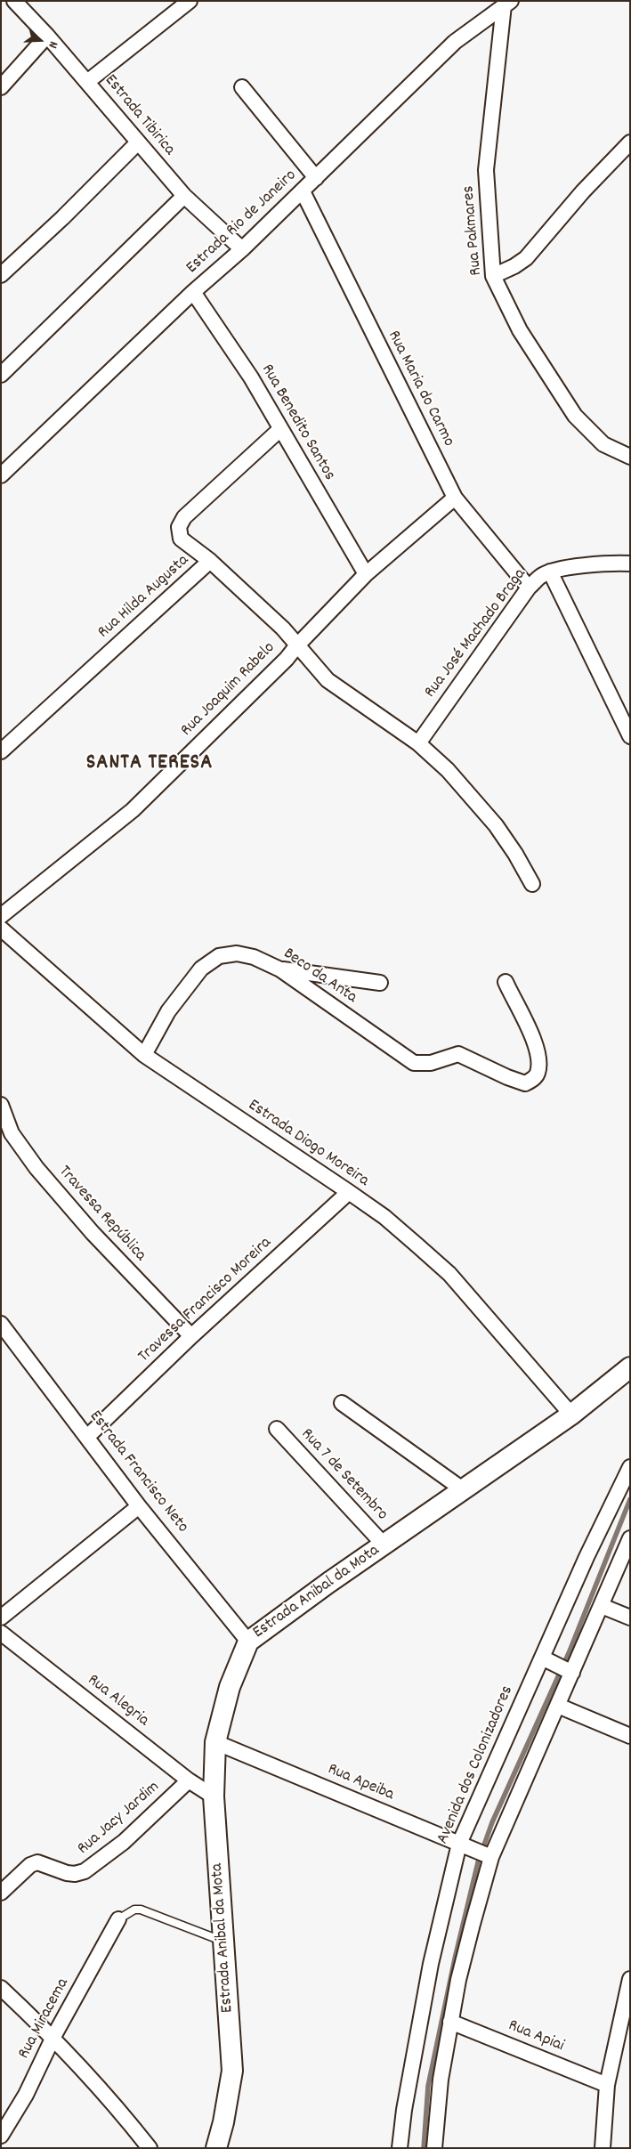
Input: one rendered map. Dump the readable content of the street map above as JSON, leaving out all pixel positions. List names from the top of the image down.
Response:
{
  "streets": {
    "street": [
      "Estrada Tibirica",
      "Estrada Rio de Janeiro",
      "Rua Pakmares",
      "Rua Maria do Carmo",
      "Rua Benedito Santos",
      "Rua Hilda Augusta",
      "Rua José Machado Braga",
      "Rua Joaquim Rabelo",
      "Beco da Anta",
      "Estrada Diogo Moreira",
      "Travessa República",
      "Travessa Francisco Moreira",
      "Estrada Francisco Neto",
      "Rua 7 de Setembro",
      "Estrada Anibal da Mota",
      "Rua Alegria",
      "Avenida dos Colonizadores",
      "Rua Apeiba",
      "Rua Jacy Jardim",
      "Rua Miracema",
      "Rua Apiai"
    ]
  },
  "crossings": [
    ["Estrada Tibirica", "Estrada Rio de Janeiro"],
    ["Estrada Rio de Janeiro", "Rua Pakmares"],
    ["Estrada Rio de Janeiro", "Rua Maria do Carmo"],
    ["Estrada Rio de Janeiro", "Rua Benedito Santos"],
    ["Rua Maria do Carmo", "Rua José Machado Braga"],
    ["Rua Maria do Carmo", "Rua Joaquim Rabelo"],
    ["Rua Benedito Santos", "Rua Hilda Augusta"],
    ["Rua Benedito Santos", "Rua Joaquim Rabelo"],
    ["Beco da Anta", "Estrada Diogo Moreira"],
    ["Estrada Diogo Moreira", "Travessa Francisco Moreira"],
    ["Estrada Diogo Moreira", "Estrada Anibal da Mota"],
    ["Travessa República", "Travessa Francisco Moreira"],
    ["Travessa Francisco Moreira", "Estrada Francisco Neto"],
    ["Estrada Francisco Neto", "Estrada Anibal da Mota"],
    ["Rua 7 de Setembro", "Estrada Anibal da Mota"],
    ["Estrada Anibal da Mota", "Rua Alegria"],
    ["Estrada Anibal da Mota", "Rua Apeiba"],
    ["Rua Alegria", "Rua Jacy Jardim"],
    ["Avenida dos Colonizadores", "Rua Apeiba"]
  ],
  "districts": ["SANTA TERESA"],
  "north": "right"
}
